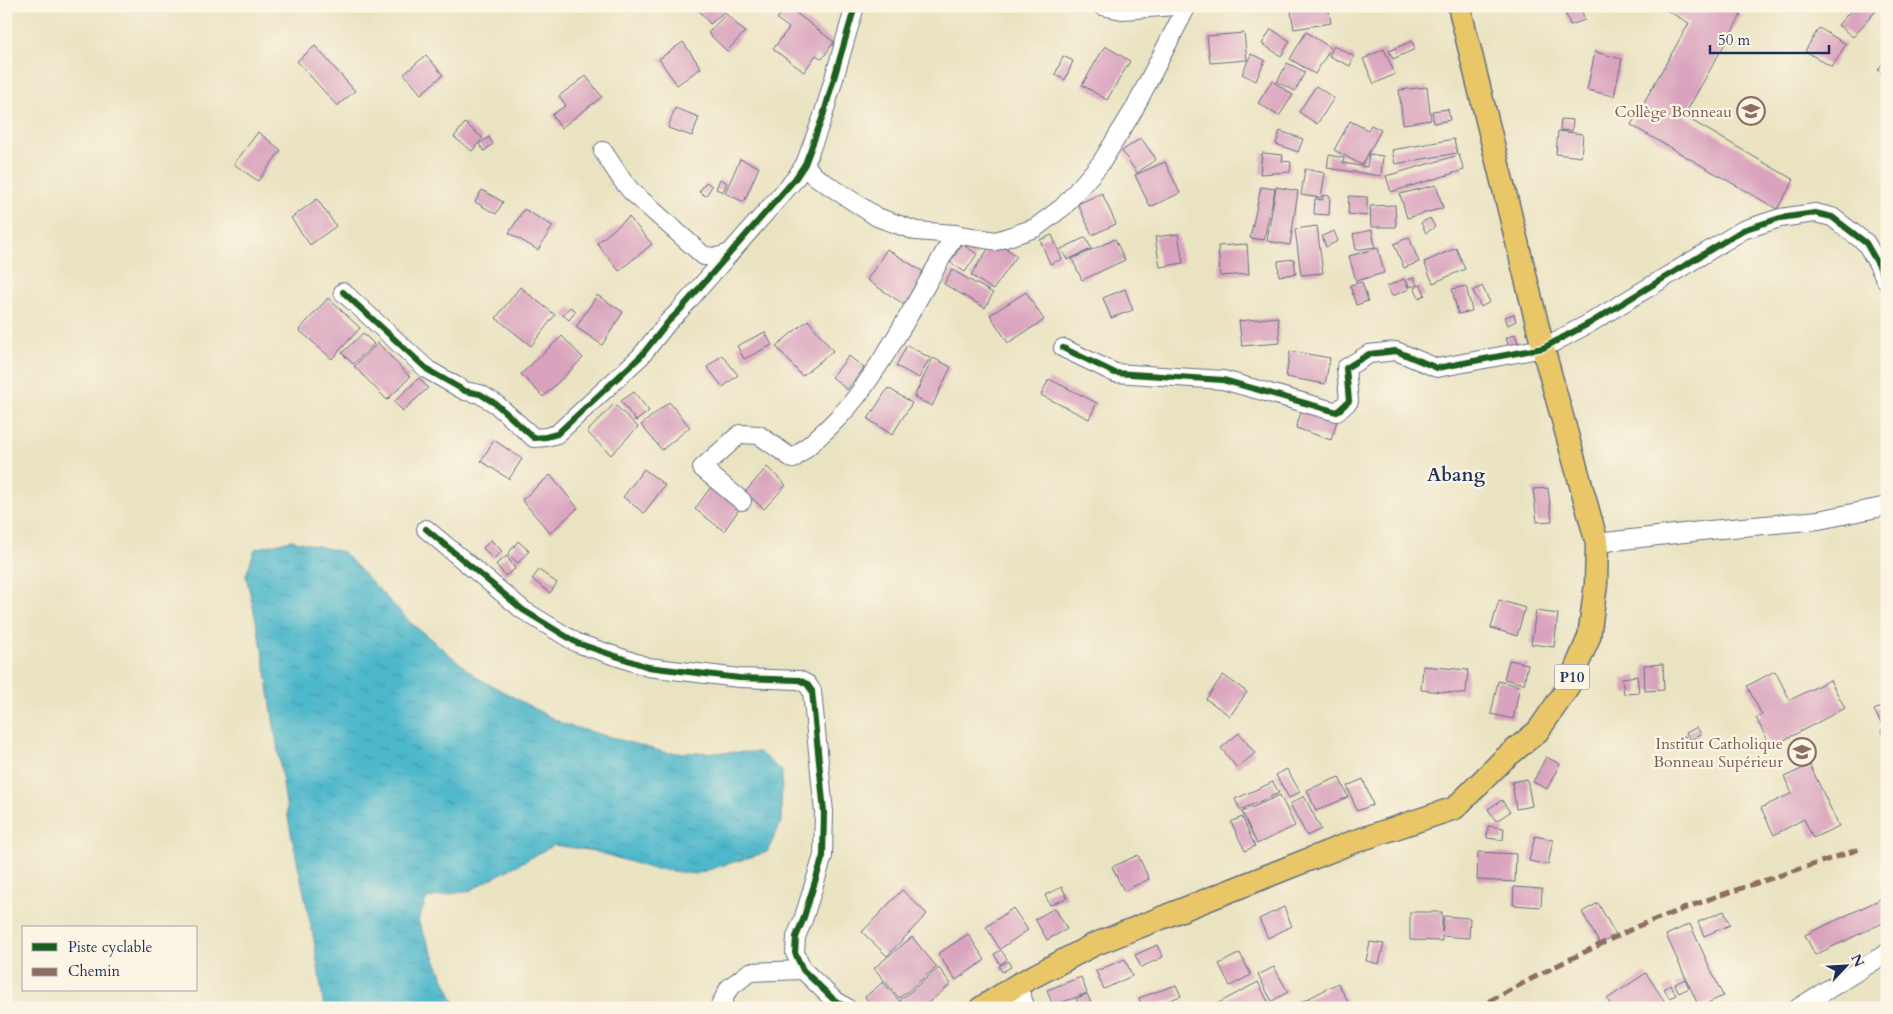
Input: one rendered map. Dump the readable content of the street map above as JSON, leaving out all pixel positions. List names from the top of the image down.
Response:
{
  "streets": {
    "main road": ["P10"]
  },
  "districts": ["Abang"],
  "places": {
    "school or university": ["Collège Bonneau", "Institut Catholique Bonneau Supérieur"]
  },
  "legend": ["Piste cyclable", "Chemin"],
  "scale_bar": "50 m",
  "north": "top right"
}
